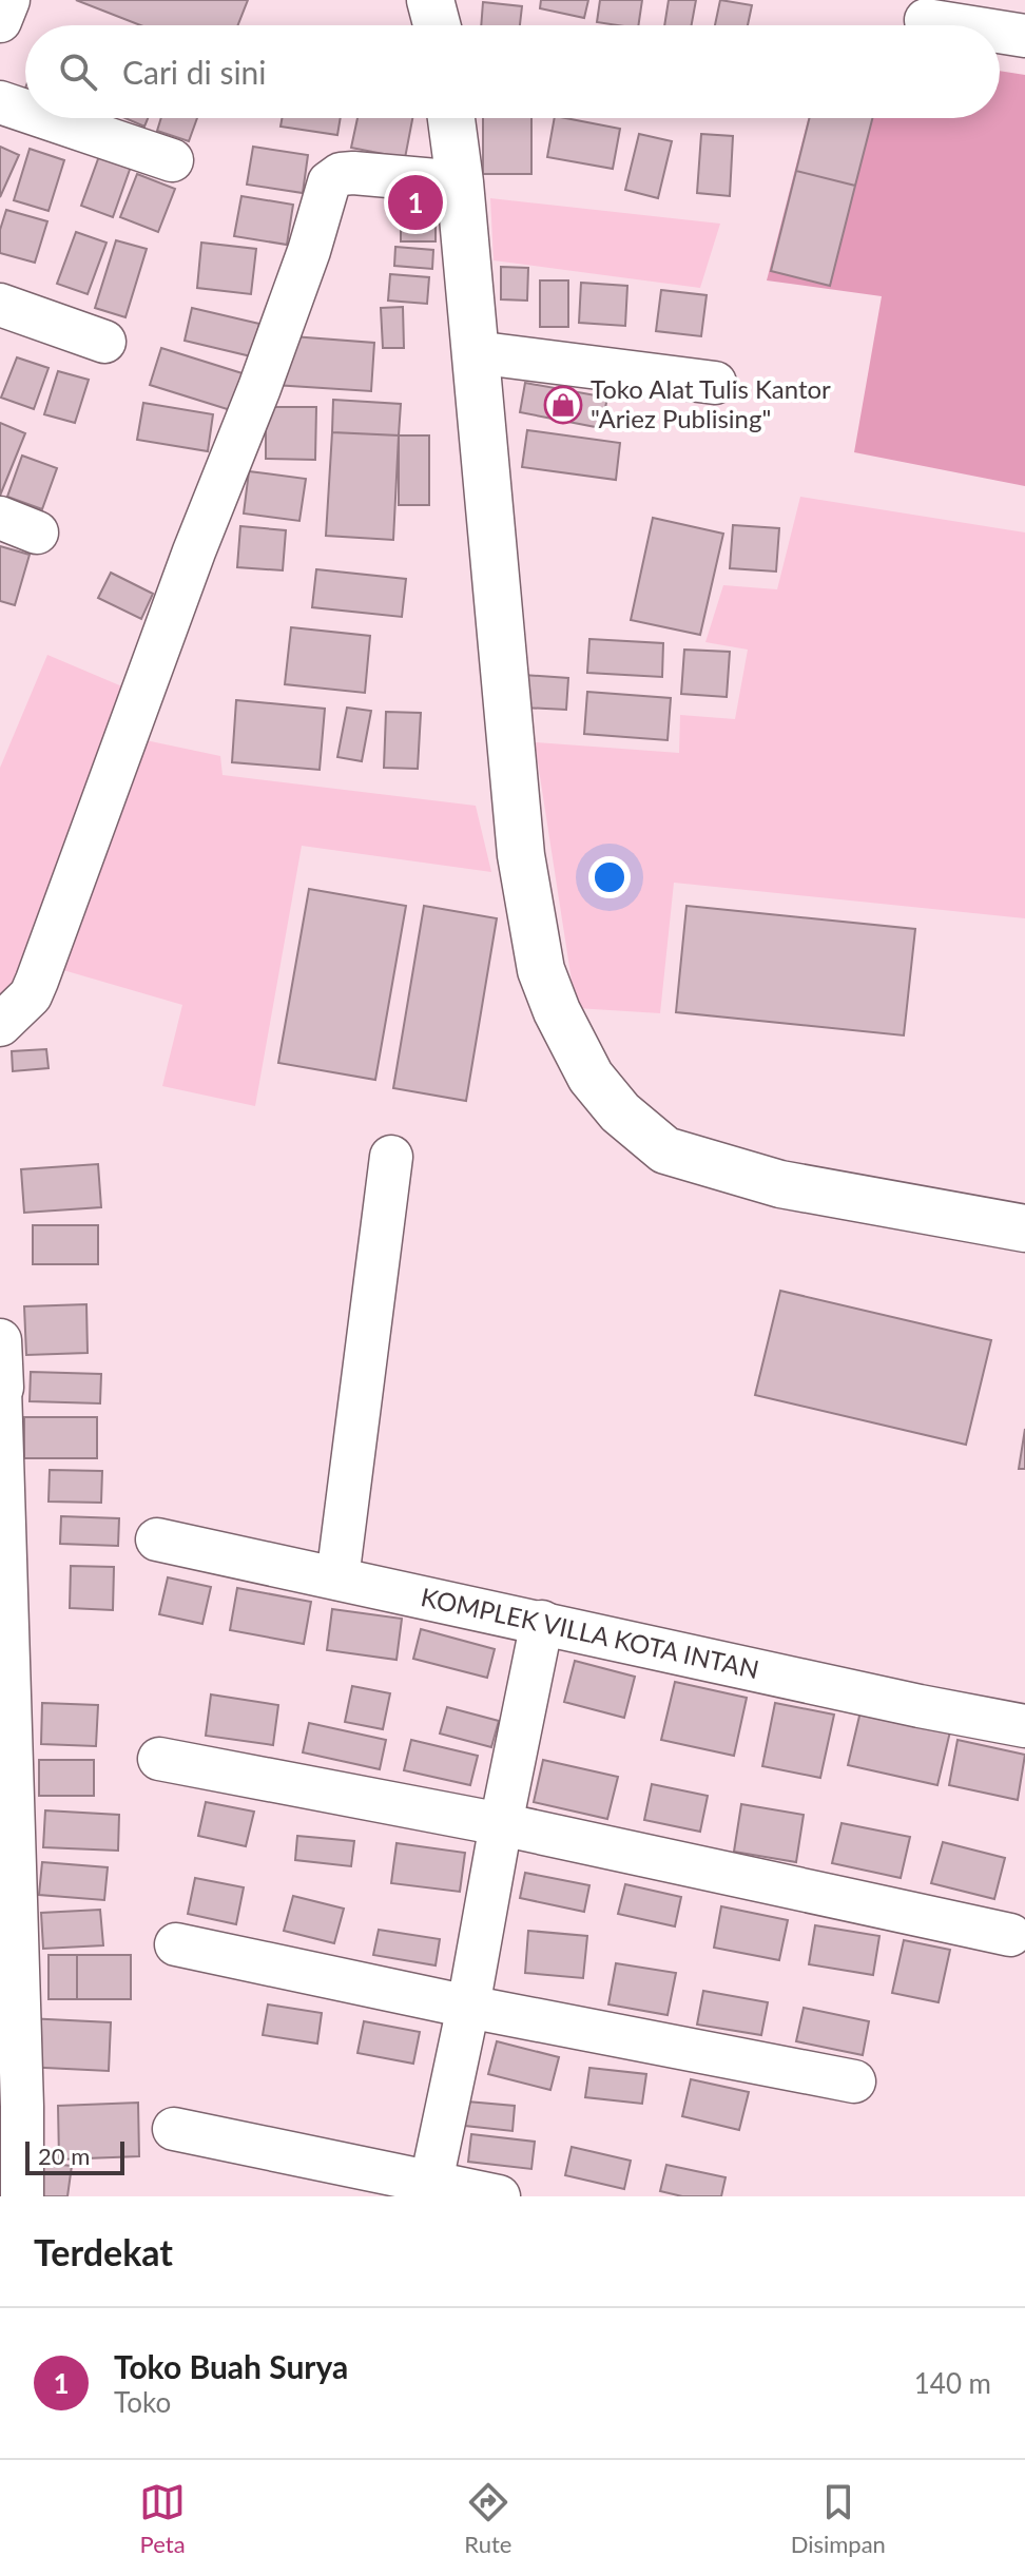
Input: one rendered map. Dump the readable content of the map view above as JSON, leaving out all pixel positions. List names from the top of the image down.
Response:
{
  "streets": {
    "street": ["KOMPLEK VILLA KOTA INTAN"]
  },
  "places": {
    "shop": ["Toko Alat Tulis Kantor \"Ariez Publising\""]
  },
  "scale_bar": "20 m",
  "page": {
    "search": "Cari di sini",
    "pins": "1",
    "scale": "20 m",
    "heading": "Terdekat",
    "list": [
      {
        "mark": "1",
        "name": "Toko Buah Surya",
        "note": "Toko",
        "value": "140 m"
      }
    ],
    "nav": ["Peta", "Rute", "Disimpan"]
  }
}
